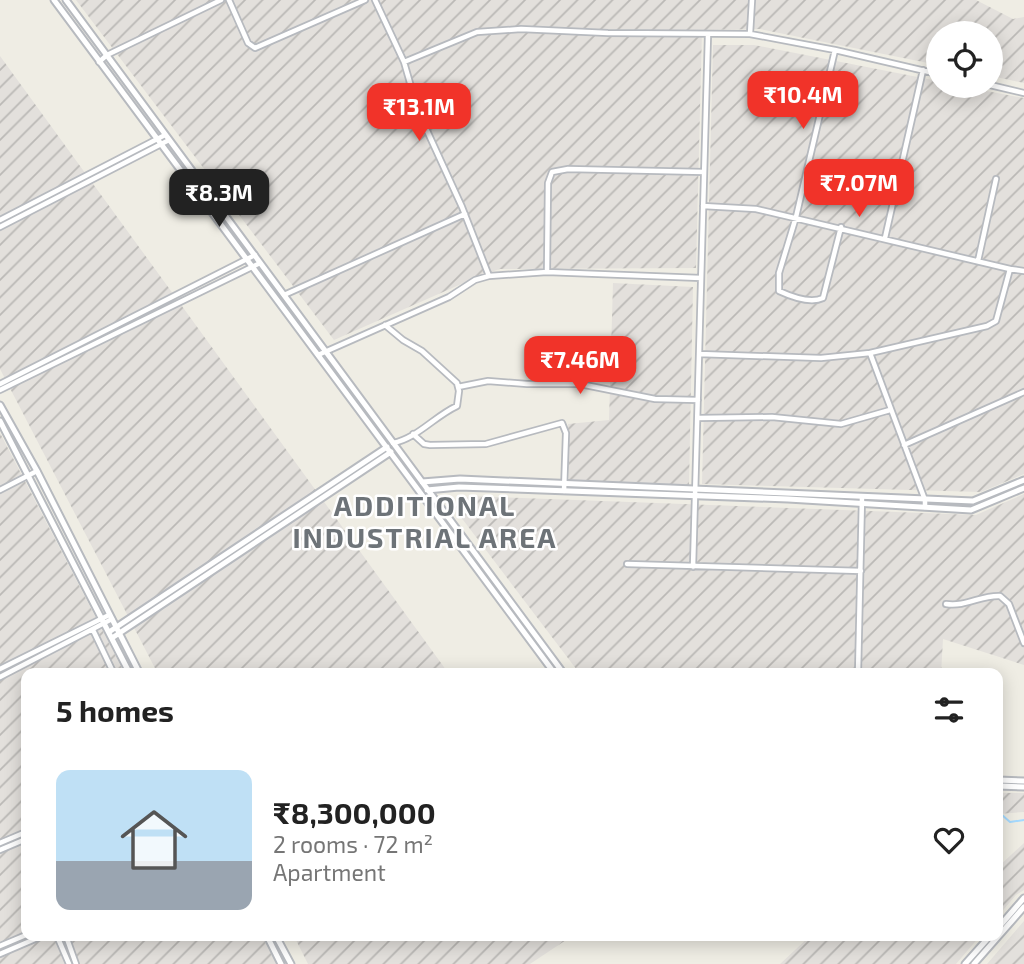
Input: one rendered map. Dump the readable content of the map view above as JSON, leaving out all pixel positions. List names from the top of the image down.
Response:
{
  "districts": ["ADDITIONAL INDUSTRIAL AREA"],
  "page": {
    "price": [
      "₹10.4M",
      "₹13.1M",
      "₹7.07M",
      "₹8.3M",
      "₹7.46M"
    ],
    "heading": "5 homes",
    "list": [
      {
        "name": "₹8,300,000",
        "note": "2 rooms · 72 m² · Apartment"
      }
    ]
  }
}
